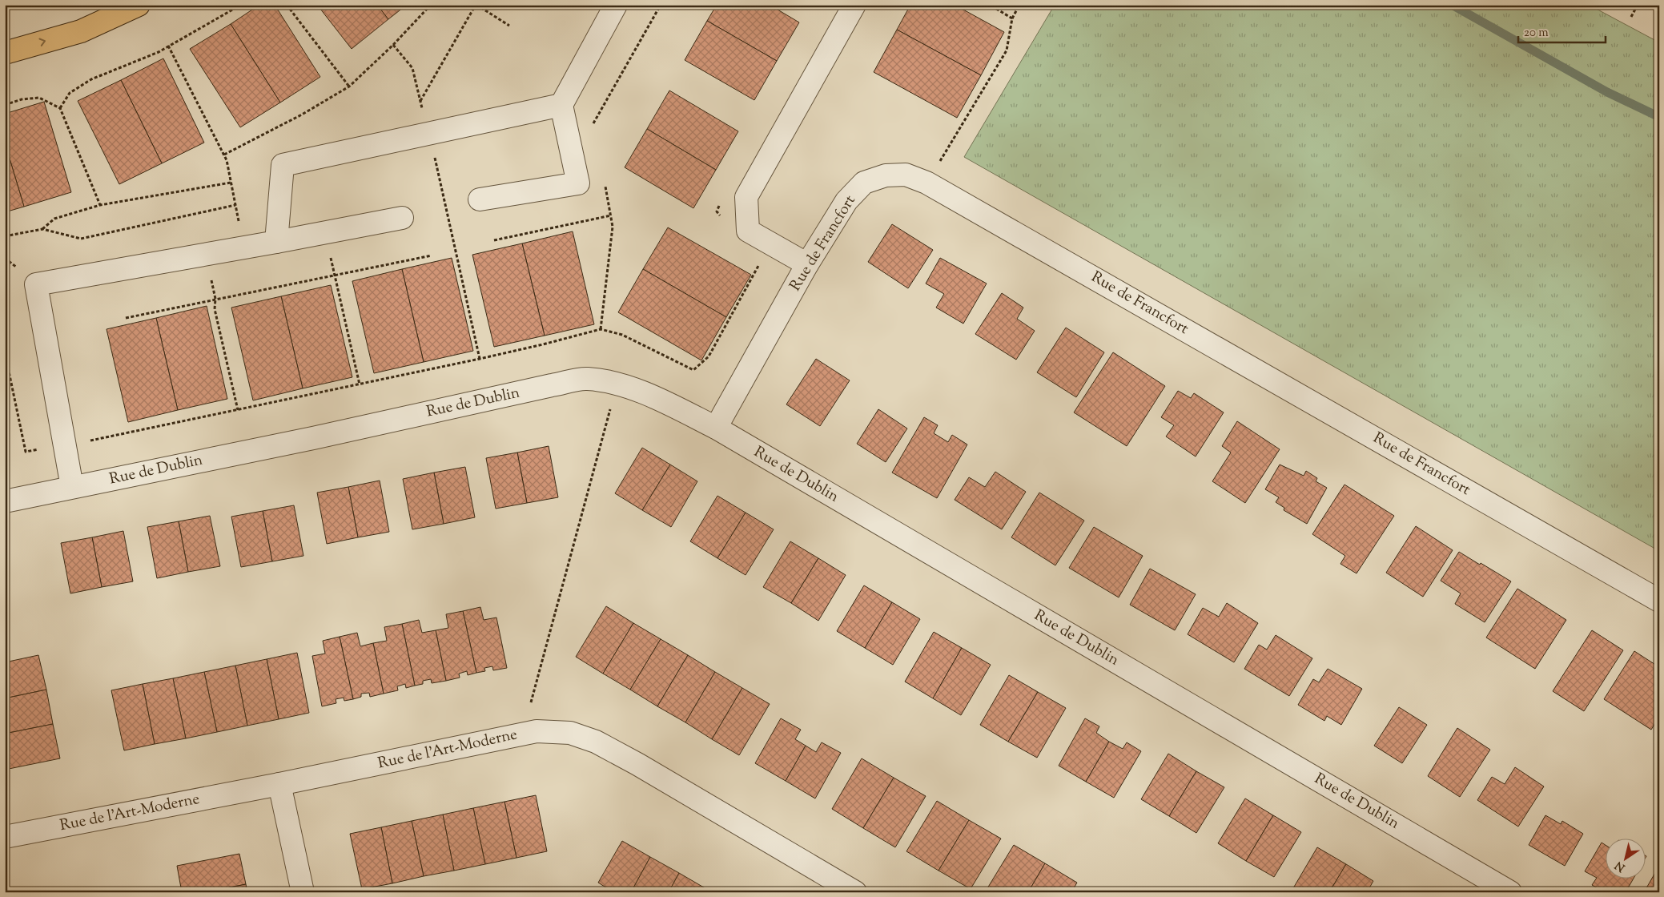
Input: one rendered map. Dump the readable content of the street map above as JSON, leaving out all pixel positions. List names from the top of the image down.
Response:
{
  "streets": {
    "street": ["Rue de Francfort", "Rue de Dublin", "Rue de l'Art-Moderne"]
  },
  "crossings": [
    ["Rue de Francfort", "Rue de Dublin"]
  ],
  "scale_bar": "20 m",
  "north": "bottom left"
}
